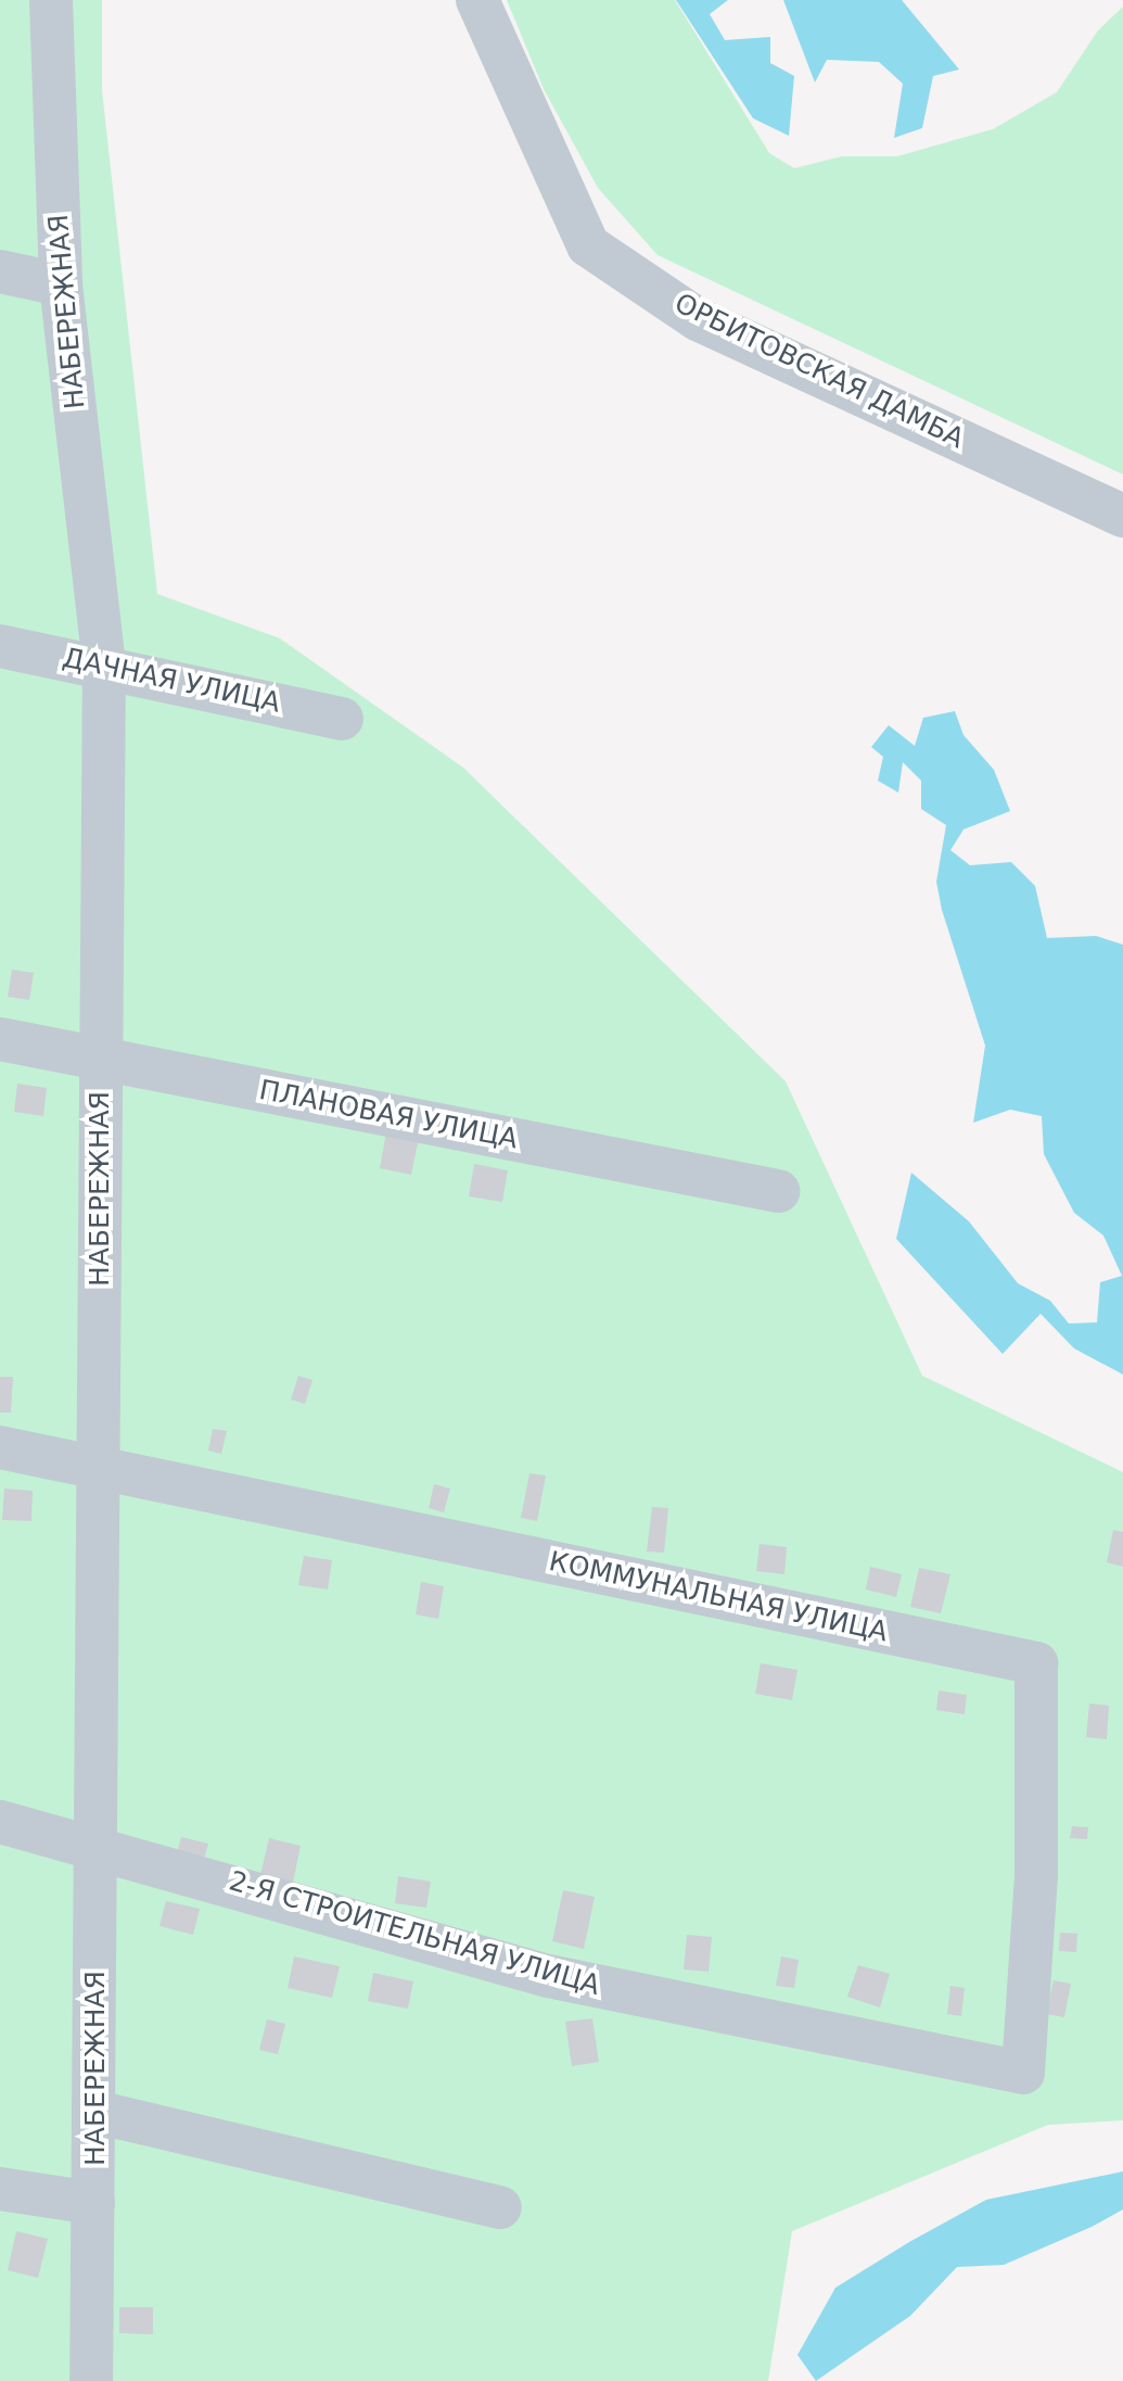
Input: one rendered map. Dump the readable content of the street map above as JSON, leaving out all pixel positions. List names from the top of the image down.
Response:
{
  "streets": {
    "street": [
      "НАБЕРЕЖНАЯ",
      "ОРБИТОВСКАЯ ДАМБА",
      "ДАЧНАЯ УЛИЦА",
      "ПЛАНОВАЯ УЛИЦА",
      "КОММУНАЛЬНАЯ УЛИЦА",
      "2-Я СТРОИТЕЛЬНАЯ УЛИЦА"
    ]
  },
  "crossings": [
    ["НАБЕРЕЖНАЯ", "ДАЧНАЯ УЛИЦА"],
    ["НАБЕРЕЖНАЯ", "ПЛАНОВАЯ УЛИЦА"],
    ["НАБЕРЕЖНАЯ", "КОММУНАЛЬНАЯ УЛИЦА"],
    ["НАБЕРЕЖНАЯ", "2-Я СТРОИТЕЛЬНАЯ УЛИЦА"],
    ["КОММУНАЛЬНАЯ УЛИЦА", "2-Я СТРОИТЕЛЬНАЯ УЛИЦА"]
  ]
}
